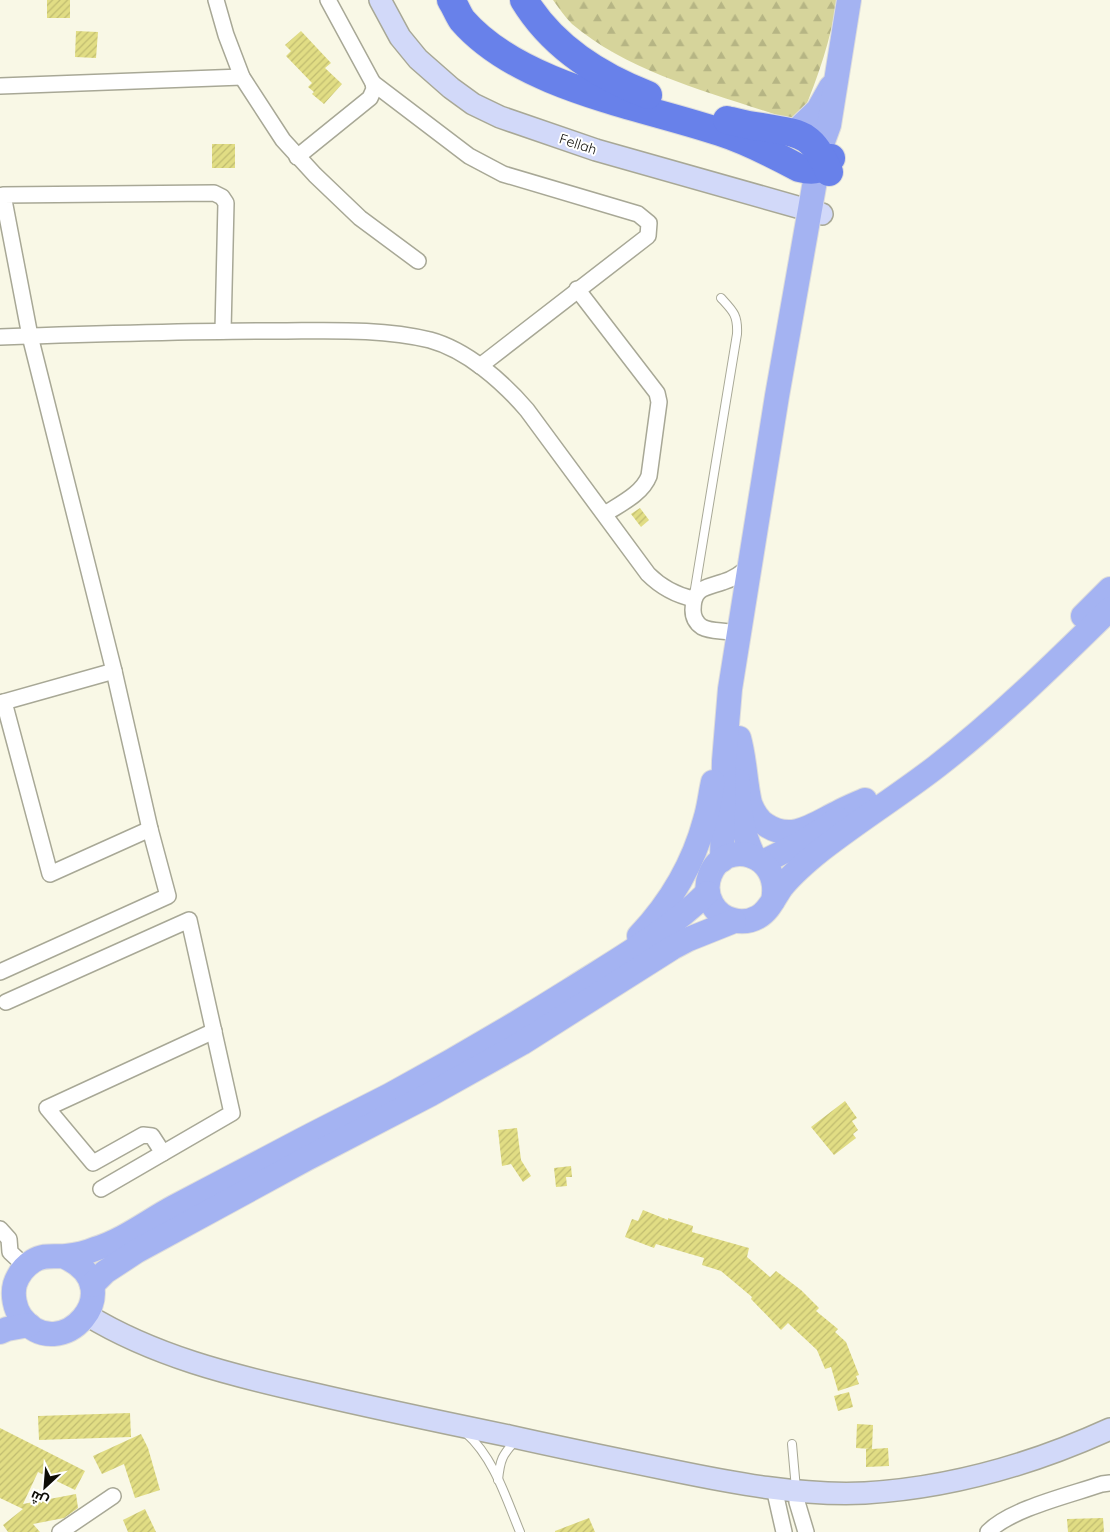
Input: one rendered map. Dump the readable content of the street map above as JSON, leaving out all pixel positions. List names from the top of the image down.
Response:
{
  "streets": {
    "main road": ["Fellah"]
  },
  "north": "bottom left"
}
